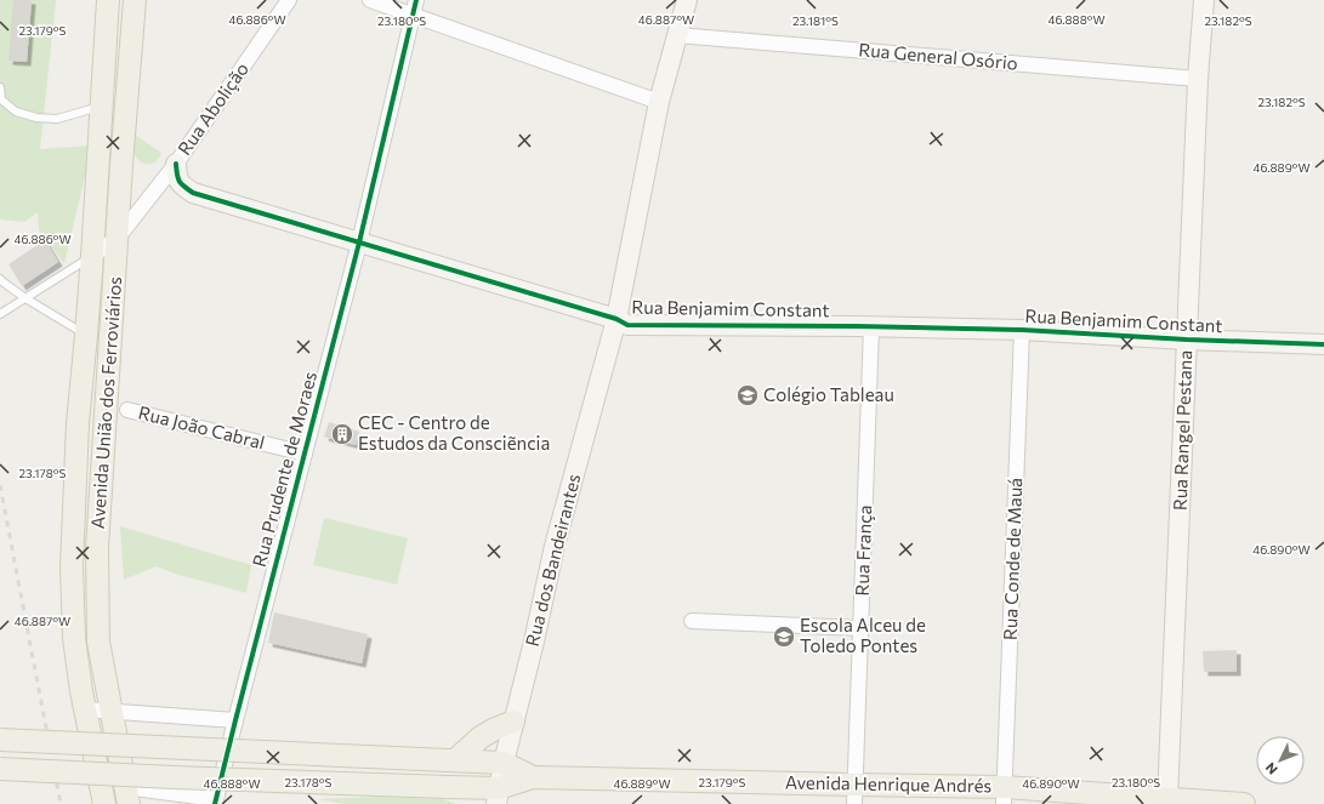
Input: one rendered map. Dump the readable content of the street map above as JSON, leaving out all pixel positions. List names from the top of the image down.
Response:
{
  "streets": {
    "main road": [
      "Rua Benjamim Constant",
      "Avenida União dos Ferroviários",
      "Rua Rangel Pestana",
      "Rua dos Bandeirantes",
      "Avenida Henrique Andrés"
    ],
    "street": [
      "Rua General Osório",
      "Rua Abolição",
      "Rua João Cabral",
      "Rua Prudente de Moraes",
      "Rua França",
      "Rua Conde de Mauá"
    ]
  },
  "crossings": [
    ["Rua General Osório", "Rua Rangel Pestana"],
    ["Rua General Osório", "Rua dos Bandeirantes"],
    ["Rua Abolição", "Rua Benjamim Constant"],
    ["Rua Abolição", "Avenida União dos Ferroviários"],
    ["Rua Benjamim Constant", "Rua Rangel Pestana"],
    ["Rua Benjamim Constant", "Rua Prudente de Moraes"],
    ["Rua Benjamim Constant", "Rua França"],
    ["Rua Benjamim Constant", "Rua Conde de Mauá"],
    ["Rua Benjamim Constant", "Rua dos Bandeirantes"],
    ["Rua João Cabral", "Rua Prudente de Moraes"],
    ["Rua Rangel Pestana", "Avenida Henrique Andrés"],
    ["Rua França", "Avenida Henrique Andrés"],
    ["Rua Conde de Mauá", "Avenida Henrique Andrés"],
    ["Rua dos Bandeirantes", "Avenida Henrique Andrés"]
  ],
  "places": {
    "school or university": ["Colégio Tableau", "Escola Alceu de Toledo Pontes"],
    "building": ["CEC - Centro de Estudos da Consciẽncia"]
  },
  "north": "bottom left",
  "coordinates": [
    "46.886°W",
    "46.887°W",
    "46.888°W",
    "23.180°S",
    "23.181°S",
    "23.182°S",
    "23.179°S",
    "46.889°W",
    "23.178°S",
    "46.890°W"
  ]
}
